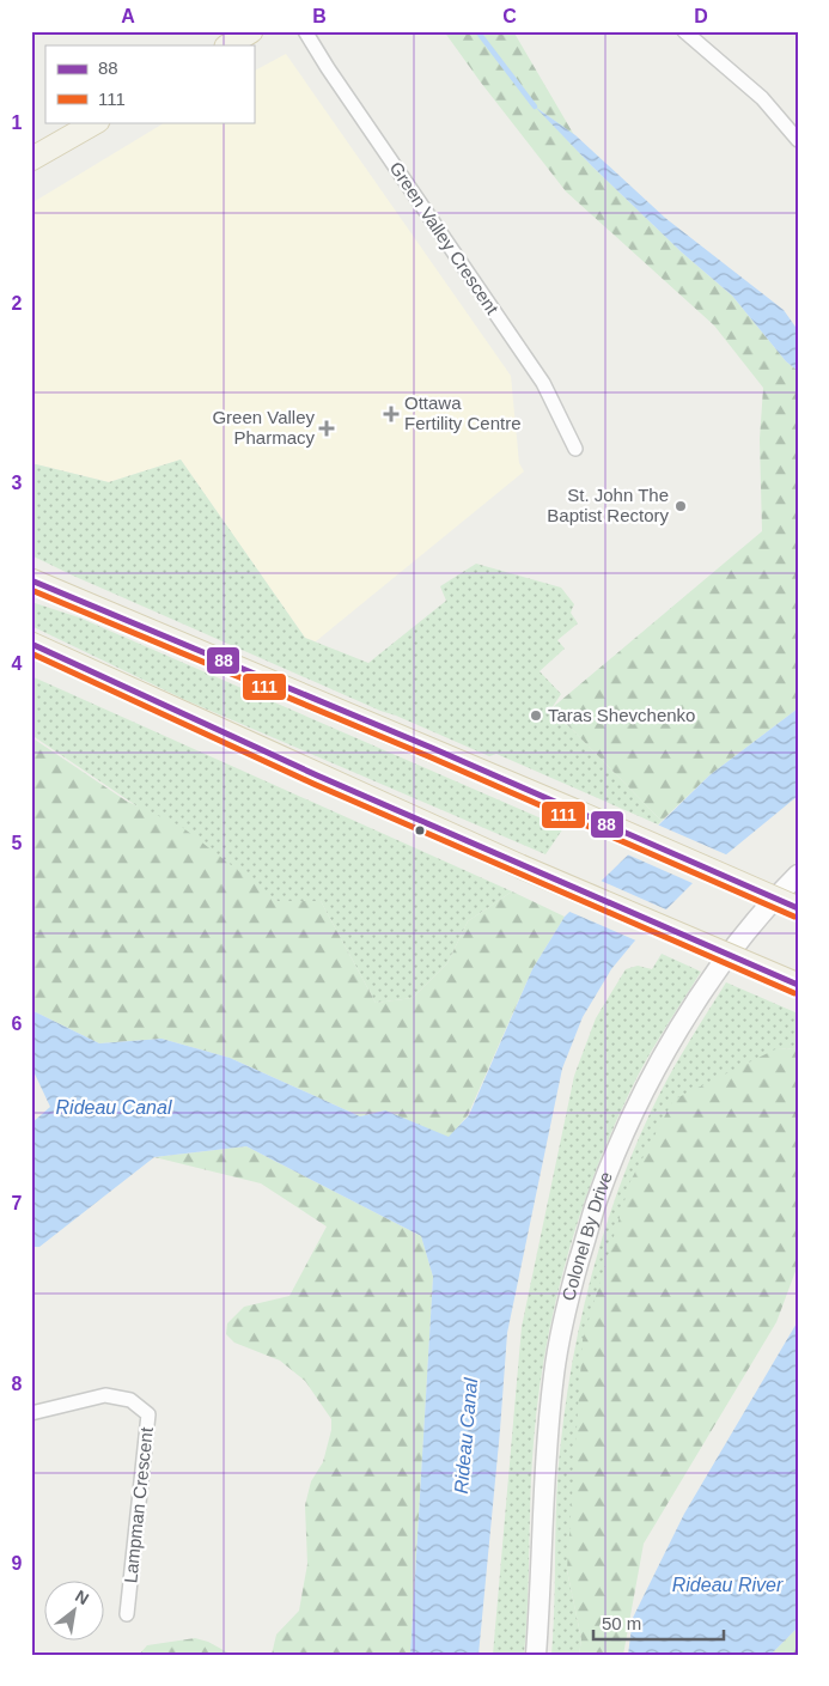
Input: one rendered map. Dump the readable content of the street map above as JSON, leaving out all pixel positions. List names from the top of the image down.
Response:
{
  "streets": {
    "main road": ["Colonel By Drive"],
    "street": ["Green Valley Crescent", "Lampman Crescent"]
  },
  "water": ["Rideau Canal", "Rideau River"],
  "places": {
    "health": ["Ottawa Fertility Centre", "Green Valley Pharmacy"],
    "other": ["St. John The Baptist Rectory", "Taras Shevchenko"]
  },
  "lines": ["transit line 88", "transit line 111"],
  "legend": ["88", "111"],
  "scale_bar": "50 m",
  "north": "top right",
  "grid": {
    "columns": [
      "A",
      "B",
      "C",
      "D"
    ],
    "rows": [
      "1",
      "2",
      "3",
      "4",
      "5",
      "6",
      "7",
      "8",
      "9"
    ]
  }
}
